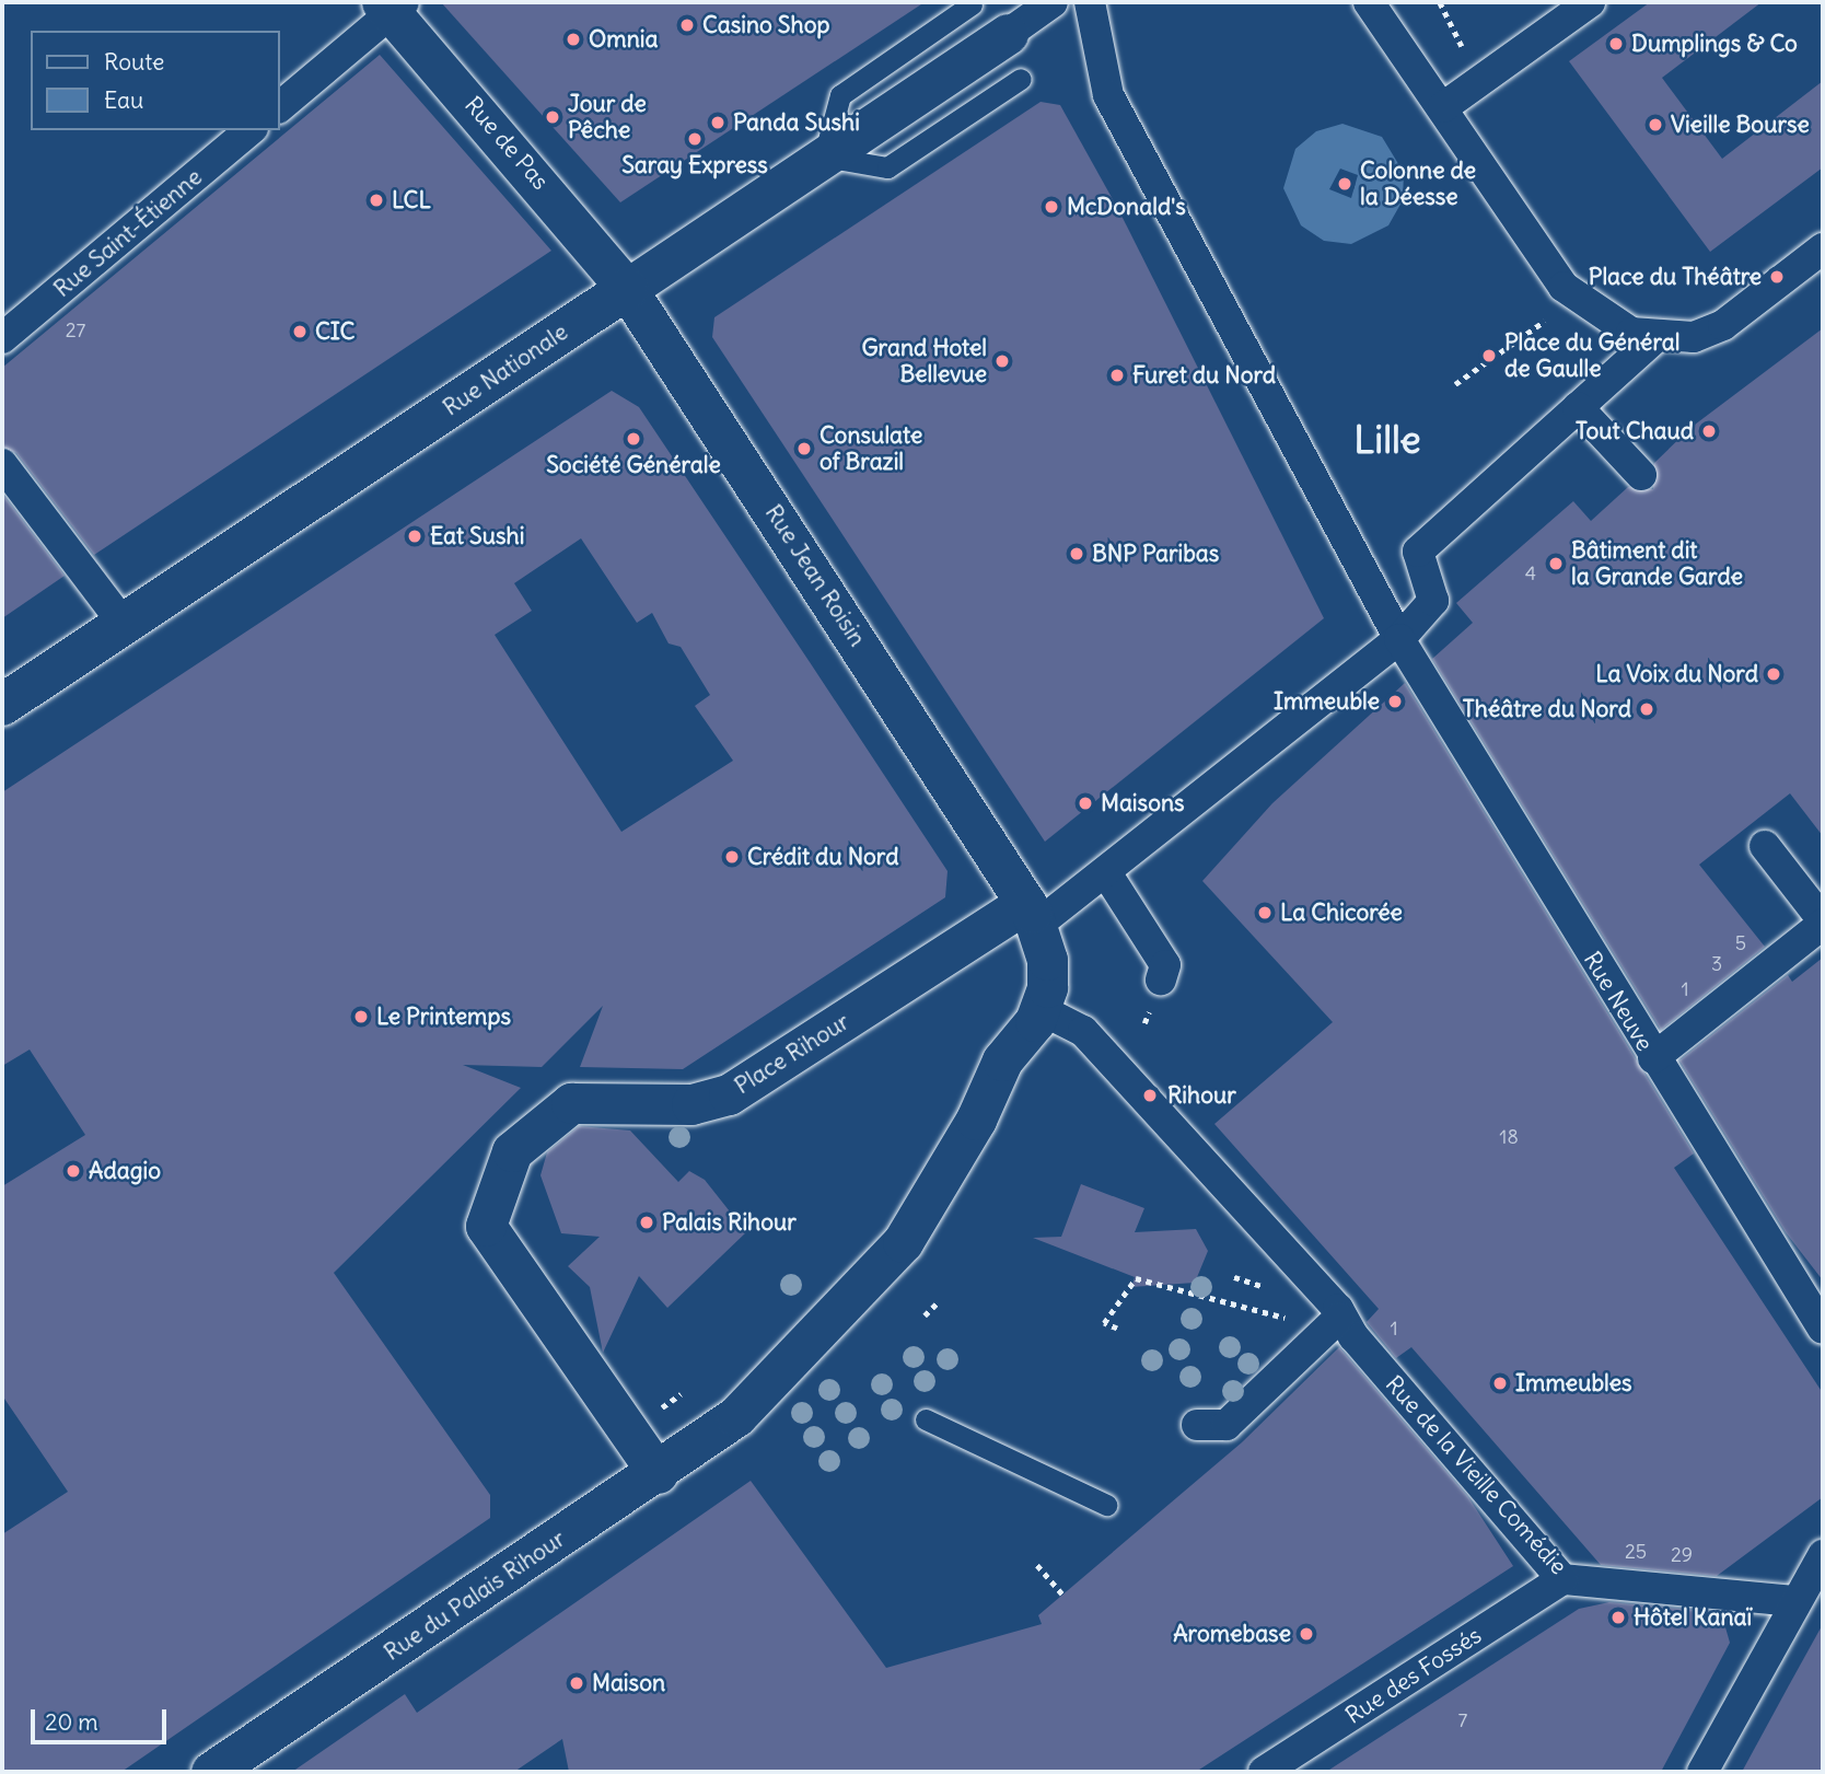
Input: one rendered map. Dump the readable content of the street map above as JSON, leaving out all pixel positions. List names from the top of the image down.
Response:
{
  "streets": {
    "street": [
      "Rue de Pas",
      "Rue Saint-Étienne",
      "Rue Nationale",
      "Rue Jean Roisin",
      "Rue Neuve",
      "Place Rihour",
      "Rue de la Vieille Comédie",
      "Rue du Palais Rihour",
      "Rue des Fossés"
    ]
  },
  "crossings": [
    ["Rue de Pas", "Rue Nationale"],
    ["Rue de Pas", "Rue Jean Roisin"],
    ["Rue Nationale", "Rue Jean Roisin"],
    ["Rue Jean Roisin", "Place Rihour"],
    ["Rue Jean Roisin", "Rue du Palais Rihour"],
    ["Rue Neuve", "Place Rihour"],
    ["Place Rihour", "Rue du Palais Rihour"],
    ["Rue de la Vieille Comédie", "Rue des Fossés"]
  ],
  "districts": ["Lille"],
  "places": [
    "Casino Shop",
    "Omnia",
    "Dumplings & Co",
    "Jour de Pêche",
    "Panda Sushi",
    "Vieille Bourse",
    "Saray Express",
    "Colonne de la Déesse",
    "LCL",
    "McDonald's",
    "Place du Théâtre",
    "CIC",
    "Place du Général de Gaulle",
    "Grand Hotel Bellevue",
    "Furet du Nord",
    "Tout Chaud",
    "Société Générale",
    "Consulate of Brazil",
    "Eat Sushi",
    "BNP Paribas",
    "Bâtiment dit la Grande Garde",
    "La Voix du Nord",
    "Immeuble",
    "Théâtre du Nord",
    "Maisons",
    "Crédit du Nord",
    "La Chicorée",
    "Le Printemps",
    "Rihour",
    "Adagio",
    "Palais Rihour",
    "Immeubles",
    "Hôtel Kanaï",
    "Aromebase",
    "Maison"
  ],
  "house_numbers": [
    "27",
    "4",
    "5",
    "3",
    "1",
    "18",
    "1",
    "25",
    "29",
    "7"
  ],
  "legend": ["Route", "Eau"],
  "scale_bar": "20 m"
}
